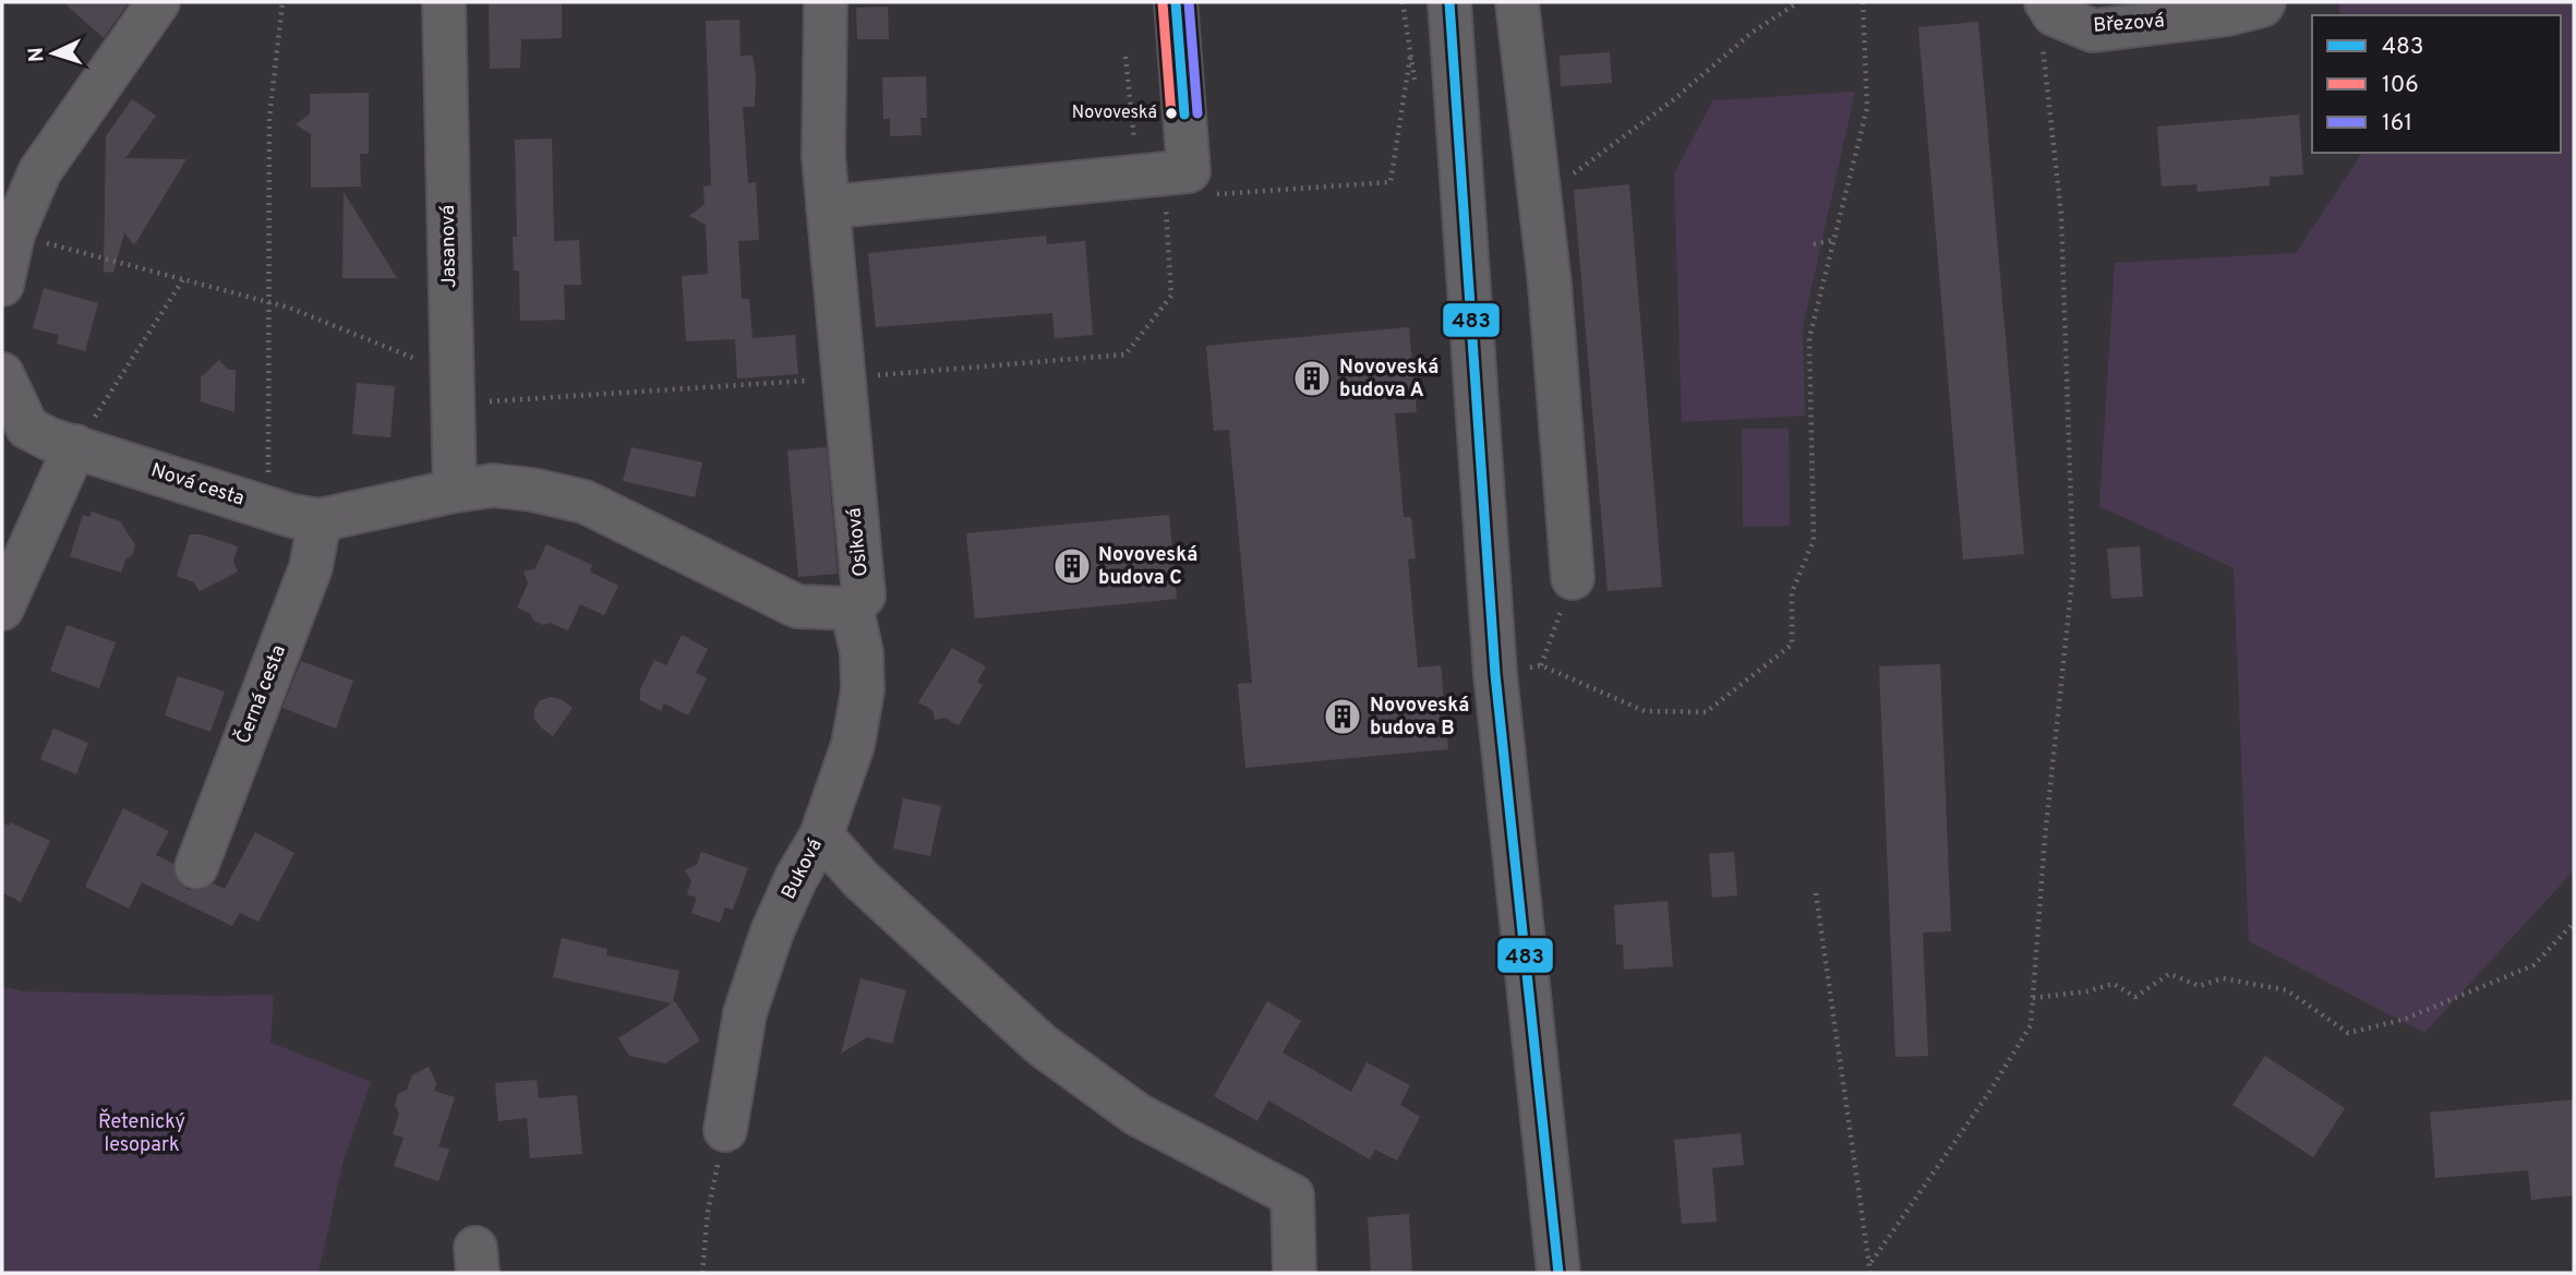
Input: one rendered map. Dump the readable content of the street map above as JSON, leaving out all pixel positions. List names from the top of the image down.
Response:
{
  "streets": {
    "street": [
      "Březová",
      "Jasanová",
      "Nová cesta",
      "Osiková",
      "Černá cesta",
      "Buková"
    ]
  },
  "crossings": [
    ["Nová cesta", "Černá cesta"],
    ["Osiková", "Buková"]
  ],
  "parks": ["Řetenický lesopark"],
  "places": {
    "other": ["Novoveská"],
    "building": ["Novoveská budova A", "Novoveská budova C", "Novoveská budova B"]
  },
  "lines": ["transit line 483", "transit line 161", "transit line 106"],
  "legend": ["483", "106", "161"],
  "north": "left"
}
